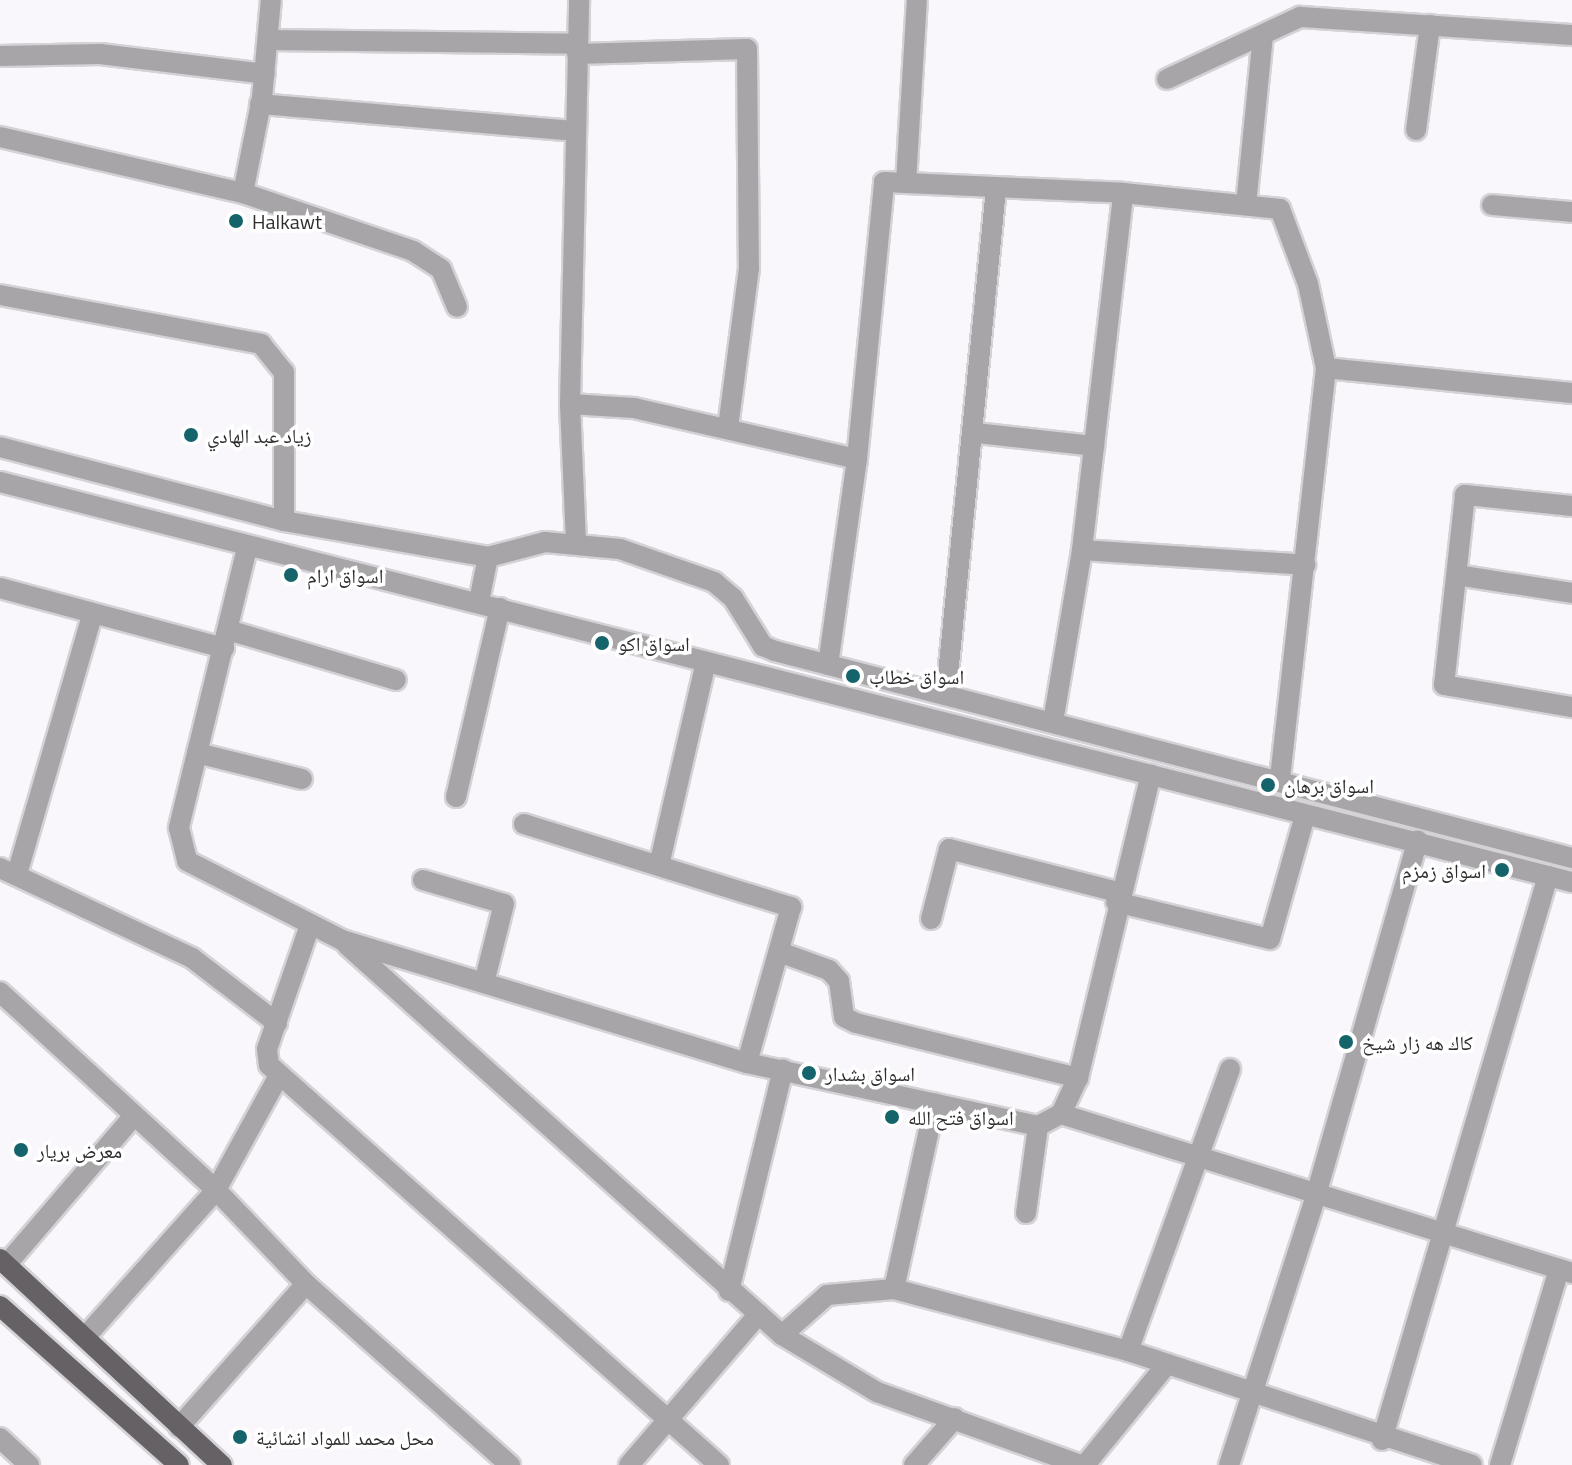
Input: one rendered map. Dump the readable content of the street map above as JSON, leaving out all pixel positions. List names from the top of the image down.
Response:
{
  "places": [
    "Halkawt",
    "زياد عبد الهادي",
    "اسواق ارام",
    "اسواق اكو",
    "اسواق خطاب",
    "اسواق برهان",
    "اسواق زمزم",
    "كاك هه زار شيخ",
    "اسواق بشدار",
    "اسواق فتح الله",
    "معرض بريار",
    "محل محمد للمواد انشائية"
  ]
}
